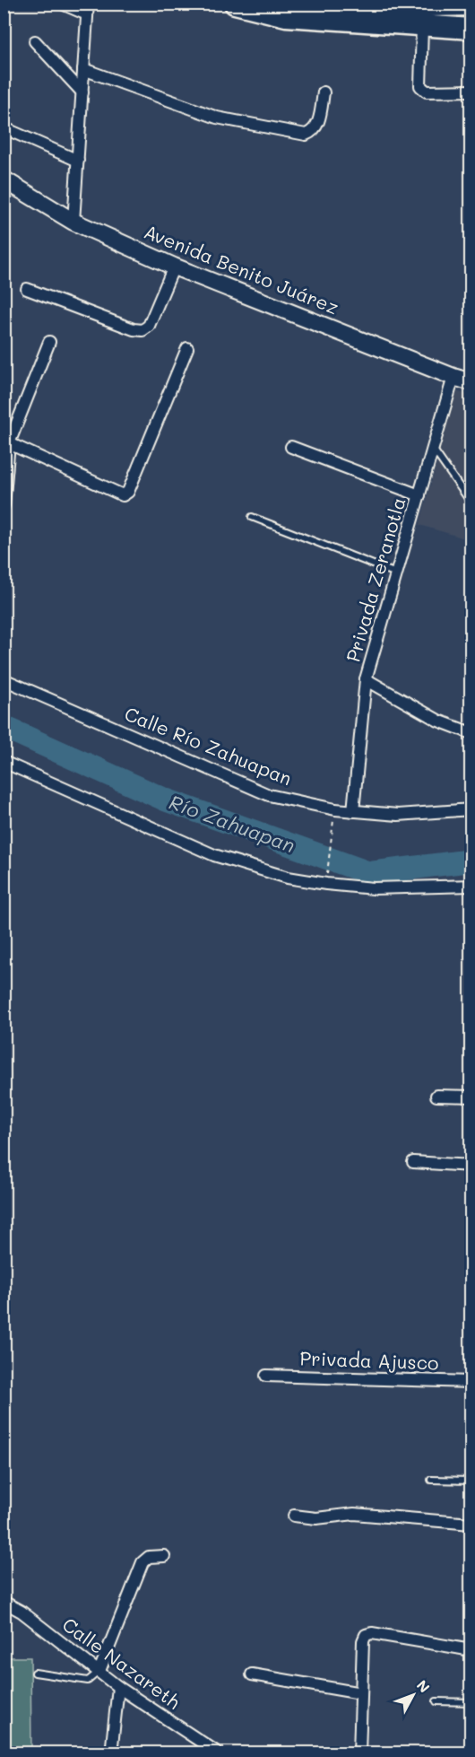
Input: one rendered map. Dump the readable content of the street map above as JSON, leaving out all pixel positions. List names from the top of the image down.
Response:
{
  "streets": {
    "main road": ["Avenida Benito Juárez"],
    "street": [
      "Privada Zeranotla",
      "Calle Río Zahuapan",
      "Privada Ajusco",
      "Calle Nazareth"
    ]
  },
  "crossings": [
    ["Avenida Benito Juárez", "Privada Zeranotla"]
  ],
  "water": ["Río Zahuapan"],
  "north": "top right"
}
